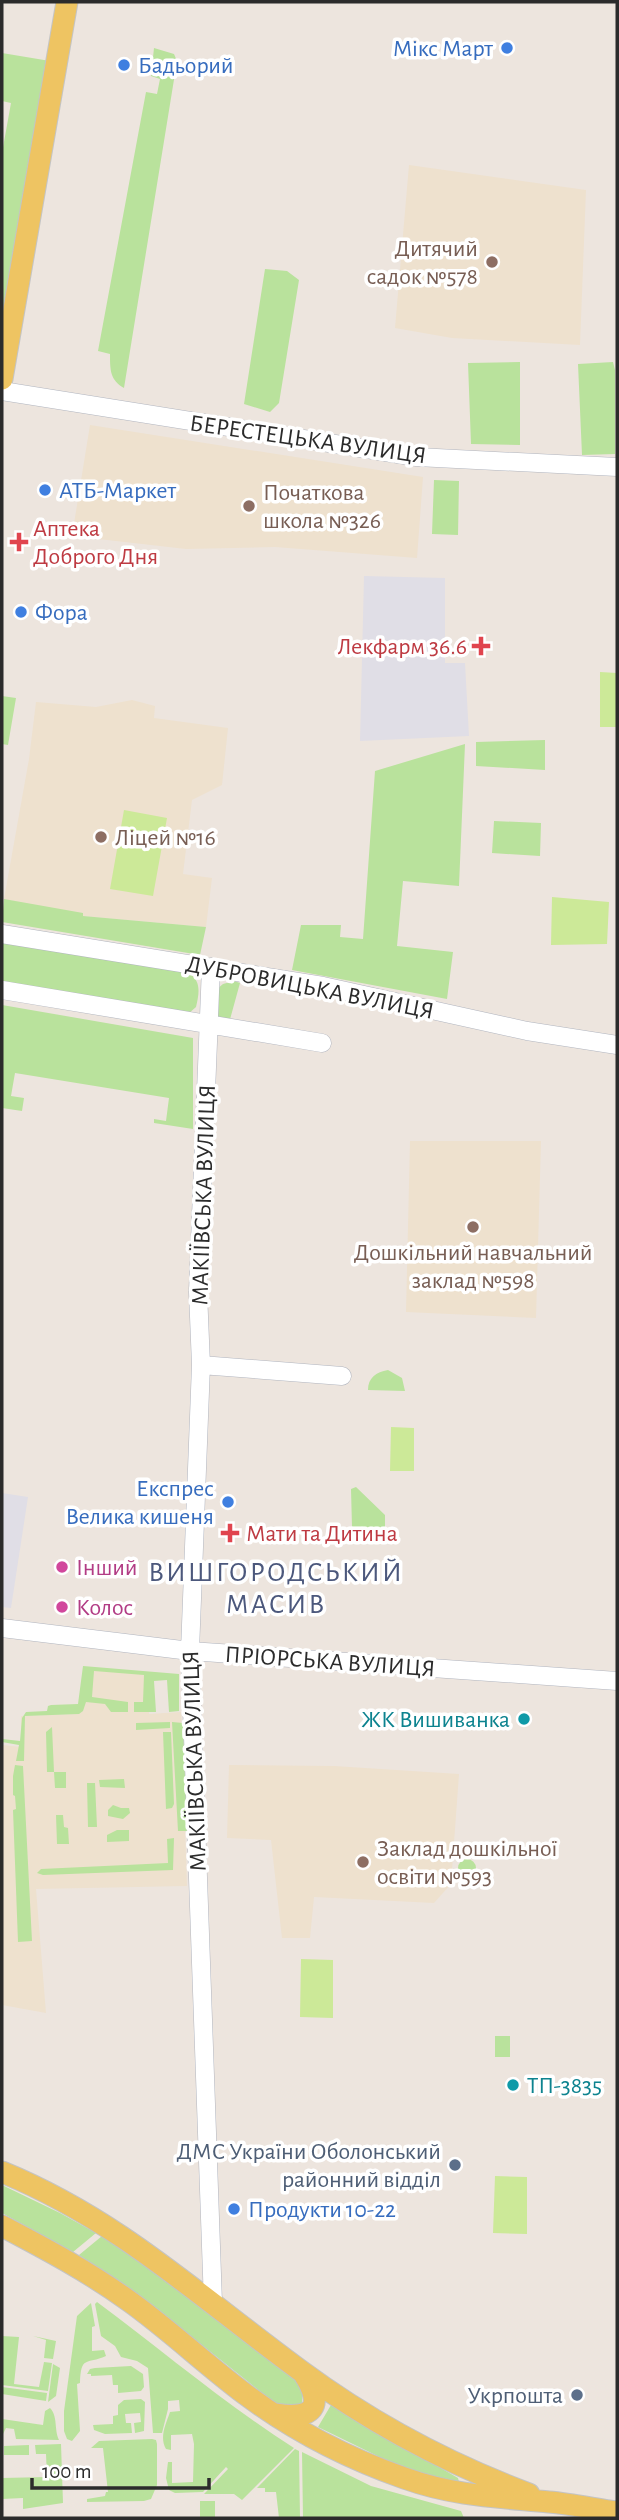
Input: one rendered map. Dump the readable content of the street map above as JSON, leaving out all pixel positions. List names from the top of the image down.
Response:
{
  "streets": {
    "street": [
      "БЕРЕСТЕЦЬКА ВУЛИЦЯ",
      "ДУБРОВИЦЬКА ВУЛИЦЯ",
      "МАКІЇВСЬКА ВУЛИЦЯ",
      "ПРІОРСЬКА ВУЛИЦЯ"
    ]
  },
  "crossings": [
    ["ДУБРОВИЦЬКА ВУЛИЦЯ", "МАКІЇВСЬКА ВУЛИЦЯ"],
    ["МАКІЇВСЬКА ВУЛИЦЯ", "ПРІОРСЬКА ВУЛИЦЯ"]
  ],
  "districts": ["ВИШГОРОДСЬКИЙ МАСИВ"],
  "places": {
    "other": [
      "Мікс Март",
      "Бадьорий",
      "Дитячий садок №578",
      "АТБ-Маркет",
      "Початкова школа №326",
      "Фора",
      "Ліцей №16",
      "Дошкільний навчальний заклад №598",
      "Експрес Велика кишеня",
      "Інший",
      "Колос",
      "ЖК Вишиванка",
      "Заклад дошкільної освіти №593",
      "ТП-3835",
      "ДМС України Оболонський районний відділ",
      "Продукти 10-22",
      "Укрпошта"
    ],
    "health": ["Аптека Доброго Дня", "Лекфарм 36.6", "Мати та Дитина"]
  },
  "scale_bar": "100 m"
}
